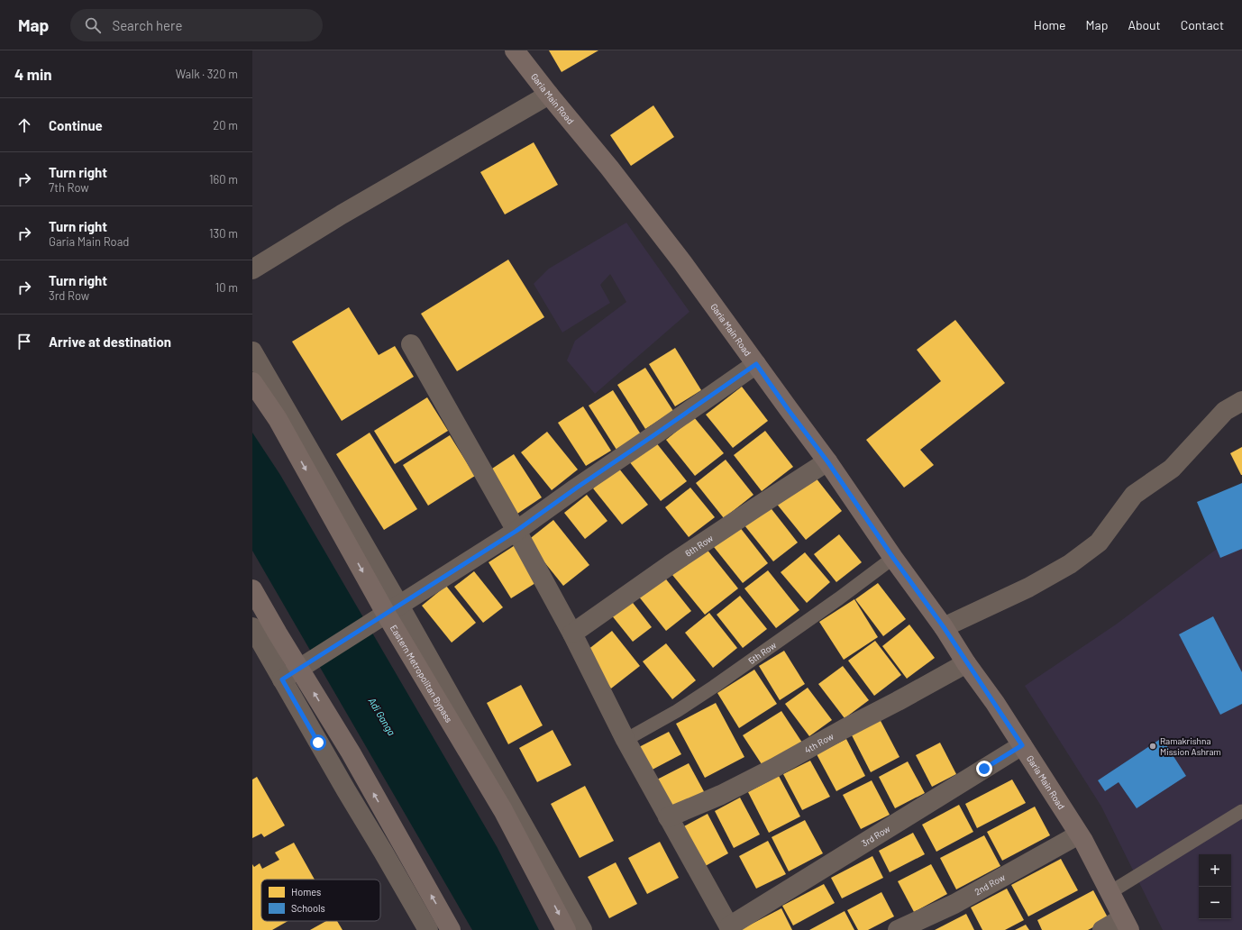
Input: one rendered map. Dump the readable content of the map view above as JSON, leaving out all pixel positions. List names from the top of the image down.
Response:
{
  "streets": {
    "main road": ["Garia Main Road", "Eastern Metropolitan Bypass"],
    "street": [
      "6th Row",
      "4th Row",
      "3rd Row",
      "2nd Row"
    ],
    "lane": ["5th Row"]
  },
  "crossings": [
    ["Garia Main Road", "6th Row"],
    ["Garia Main Road", "5th Row"],
    ["Garia Main Road", "4th Row"],
    ["Garia Main Road", "3rd Row"],
    ["Garia Main Road", "2nd Row"]
  ],
  "water": ["Adi Ganga"],
  "places": ["Ramakrishna Mission Ashram"],
  "legend": ["Homes", "Schools"],
  "page": {
    "header": "Map",
    "search": "Search here",
    "nav": [
      "Home",
      "Map",
      "About",
      "Contact"
    ],
    "heading": ["4 min", "Walk · 320 m"],
    "list": [
      ["Continue", "20 m"],
      ["Turn right", "7th Row", "160 m"],
      ["Turn right", "Garia Main Road", "130 m"],
      ["Turn right", "3rd Row", "10 m"],
      "Arrive at destination"
    ],
    "map_buttons": ["+", "−"]
  }
}
